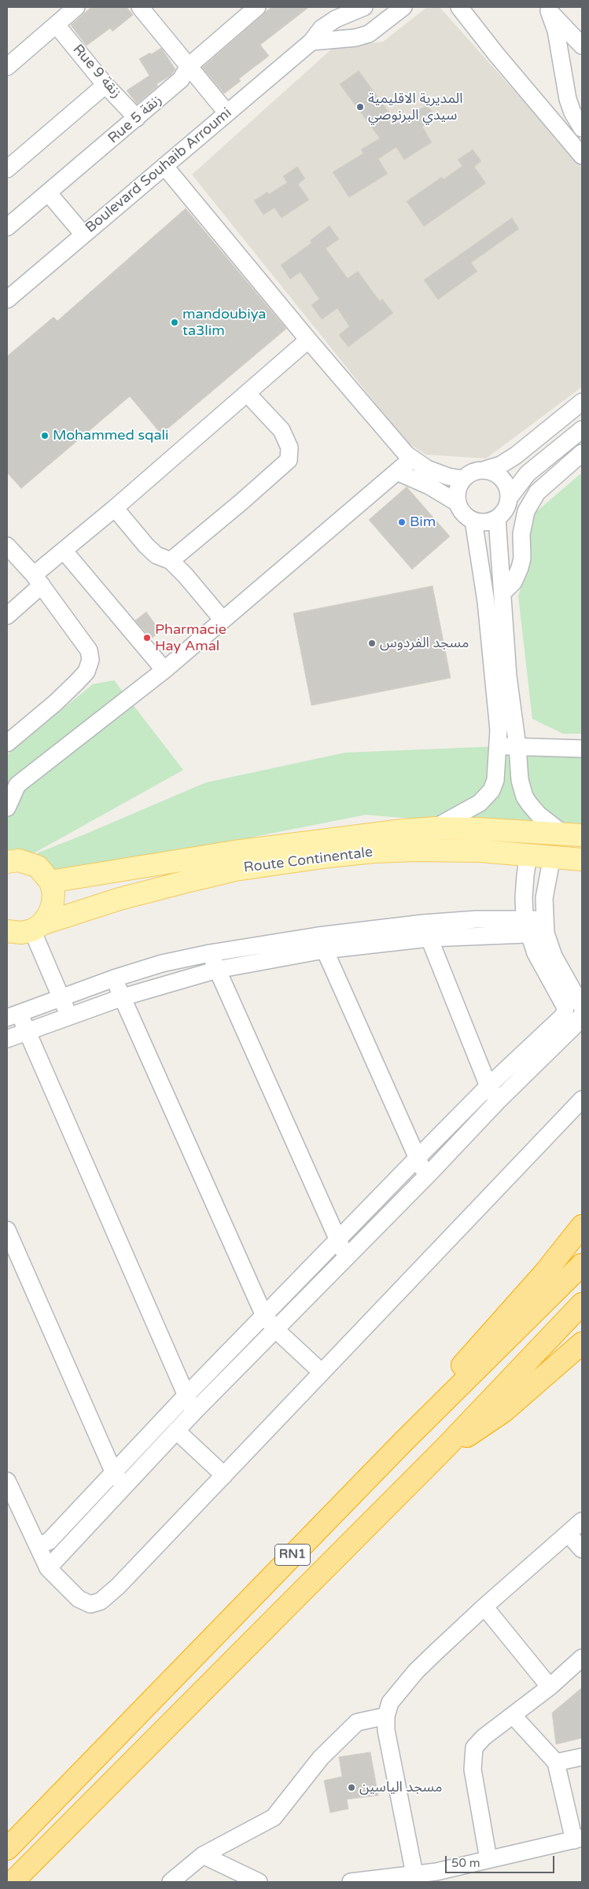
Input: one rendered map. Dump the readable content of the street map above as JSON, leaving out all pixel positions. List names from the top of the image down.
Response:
{
  "streets": {
    "highway": ["RN1"],
    "main road": ["Route Continentale"],
    "street": ["Rue 9 زنقة", "Rue 5 زنقة", "Boulevard Souhaib Arroumi"]
  },
  "crossings": [
    ["Rue 9 زنقة", "Rue 5 زنقة"]
  ],
  "places": [
    "المديرية الاقليمية سيدي البرنوصي",
    "mandoubiya ta3lim",
    "Mohammed sqali",
    "Bim",
    "Pharmacie Hay Amal",
    "مسجد الفردوس",
    "مسجد الياسين"
  ],
  "scale_bar": "50 m"
}
